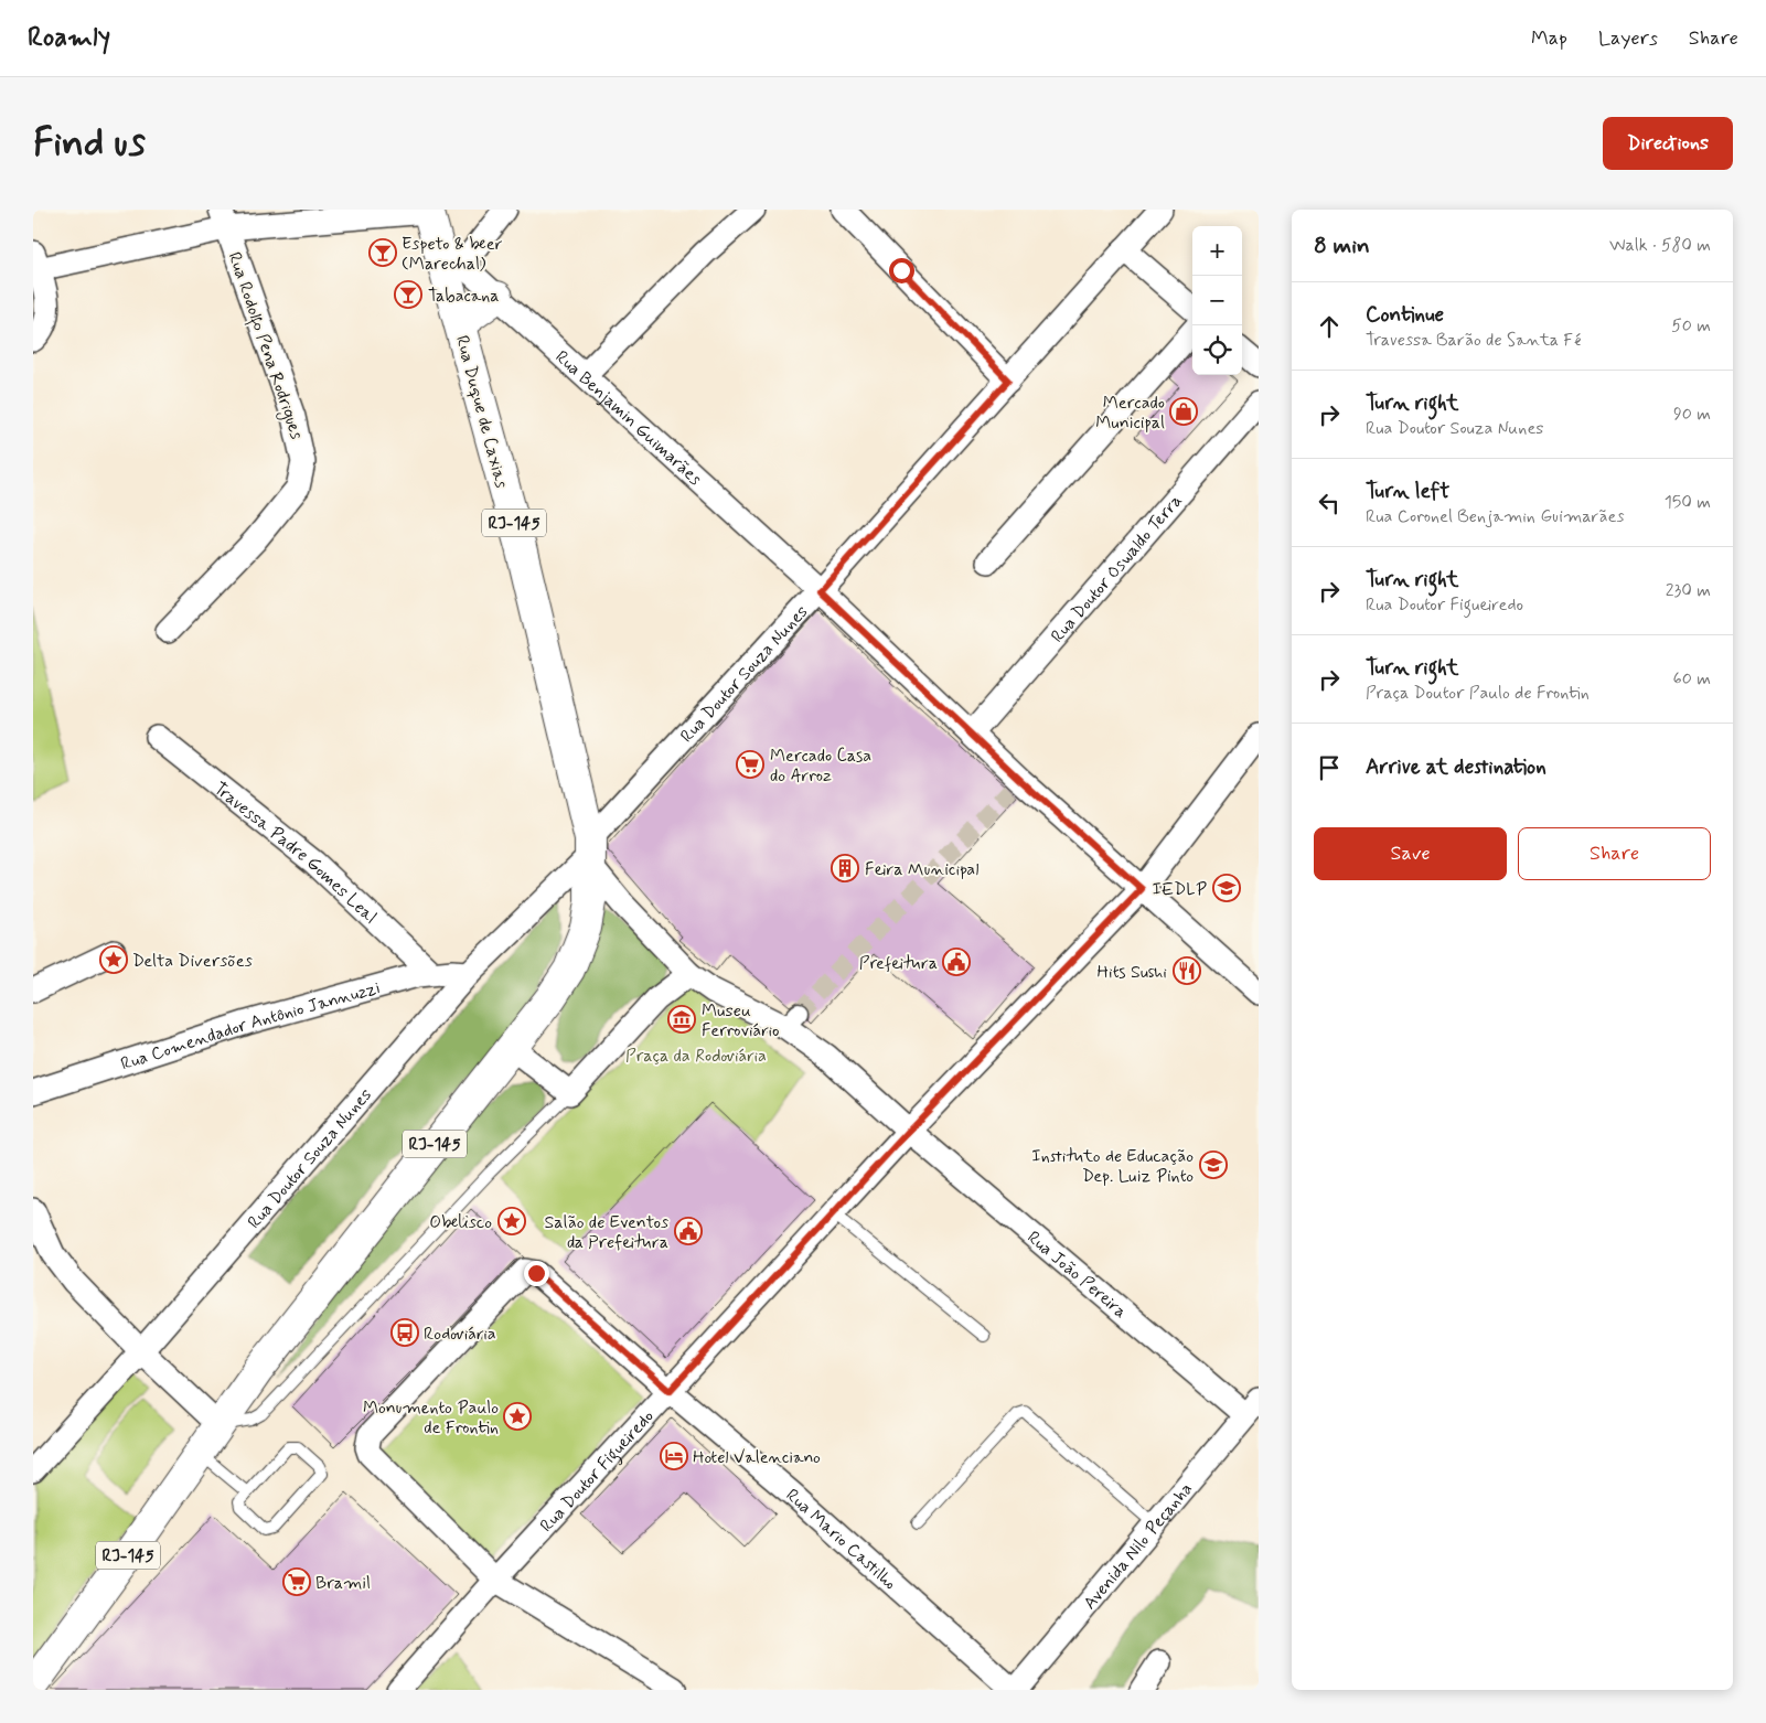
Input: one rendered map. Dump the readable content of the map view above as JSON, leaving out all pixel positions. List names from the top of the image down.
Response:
{
  "streets": {
    "main road": ["Rua Duque de Caxias", "RJ-145"],
    "street": [
      "Rua Rodolfo Pena Rodrigues",
      "Rua Benjamin Guimarães",
      "Rua Doutor Oswaldo Terra",
      "Rua Doutor Souza Nunes",
      "Travessa Padre Gomes Leal",
      "Rua Comendador Antônio Jannuzzi",
      "Rua João Pereira",
      "Rua Doutor Figueiredo",
      "Rua Mario Castilho",
      "Avenida Nilo Peçanha"
    ]
  },
  "crossings": [
    ["Rua Duque de Caxias", "Rua Benjamin Guimarães"],
    ["Rua Duque de Caxias", "RJ-145"],
    ["Rua Duque de Caxias", "Rua Doutor Souza Nunes"],
    ["Rua Duque de Caxias", "Rua João Pereira"],
    ["Rua Benjamin Guimarães", "Rua Doutor Oswaldo Terra"],
    ["Rua Benjamin Guimarães", "Rua Doutor Souza Nunes"],
    ["Rua Benjamin Guimarães", "Rua Doutor Figueiredo"],
    ["RJ-145", "Rua Doutor Souza Nunes"],
    ["RJ-145", "Rua João Pereira"],
    ["Rua Doutor Souza Nunes", "Rua Comendador Antônio Jannuzzi"],
    ["Rua Doutor Souza Nunes", "Rua João Pereira"],
    ["Travessa Padre Gomes Leal", "Rua Comendador Antônio Jannuzzi"],
    ["Rua João Pereira", "Rua Doutor Figueiredo"],
    ["Rua João Pereira", "Avenida Nilo Peçanha"],
    ["Rua Doutor Figueiredo", "Rua Mario Castilho"],
    ["Rua Mario Castilho", "Avenida Nilo Peçanha"]
  ],
  "parks": ["Praça da Rodoviária"],
  "places": {
    "bar": ["Espeto & beer (Marechal)", "Tabacana"],
    "shop": ["Mercado Municipal"],
    "supermarket": ["Mercado Casa do Arroz", "Bramil"],
    "building": ["Feira Municipal"],
    "school or university": ["IEDLP", "Instituto de Educação Dep. Luiz Pinto"],
    "place": ["Delta Diversões", "Obelisco", "Monumento Paulo de Frontin"],
    "public building": ["Prefeitura", "Salão de Eventos da Prefeitura"],
    "restaurant": ["Hits Sushi"],
    "museum": ["Museu Ferroviário"],
    "bus stop": ["Rodoviária"],
    "hotel": ["Hotel Valenciano"]
  },
  "page": {
    "header": "Roamly",
    "nav": ["Map", "Layers", "Share"],
    "buttons": [
      "Directions",
      ["Save", "Share"]
    ],
    "title": "Find us",
    "heading": ["8 min", "Walk · 580 m"],
    "map_buttons": ["+", "−"],
    "list": [
      ["Continue", "Travessa Barão de Santa Fé", "50 m"],
      ["Turn right", "Rua Doutor Souza Nunes", "90 m"],
      ["Turn left", "Rua Coronel Benjamin Guimarães", "150 m"],
      ["Turn right", "Rua Doutor Figueiredo", "230 m"],
      ["Turn right", "Praça Doutor Paulo de Frontin", "60 m"],
      "Arrive at destination"
    ]
  }
}
